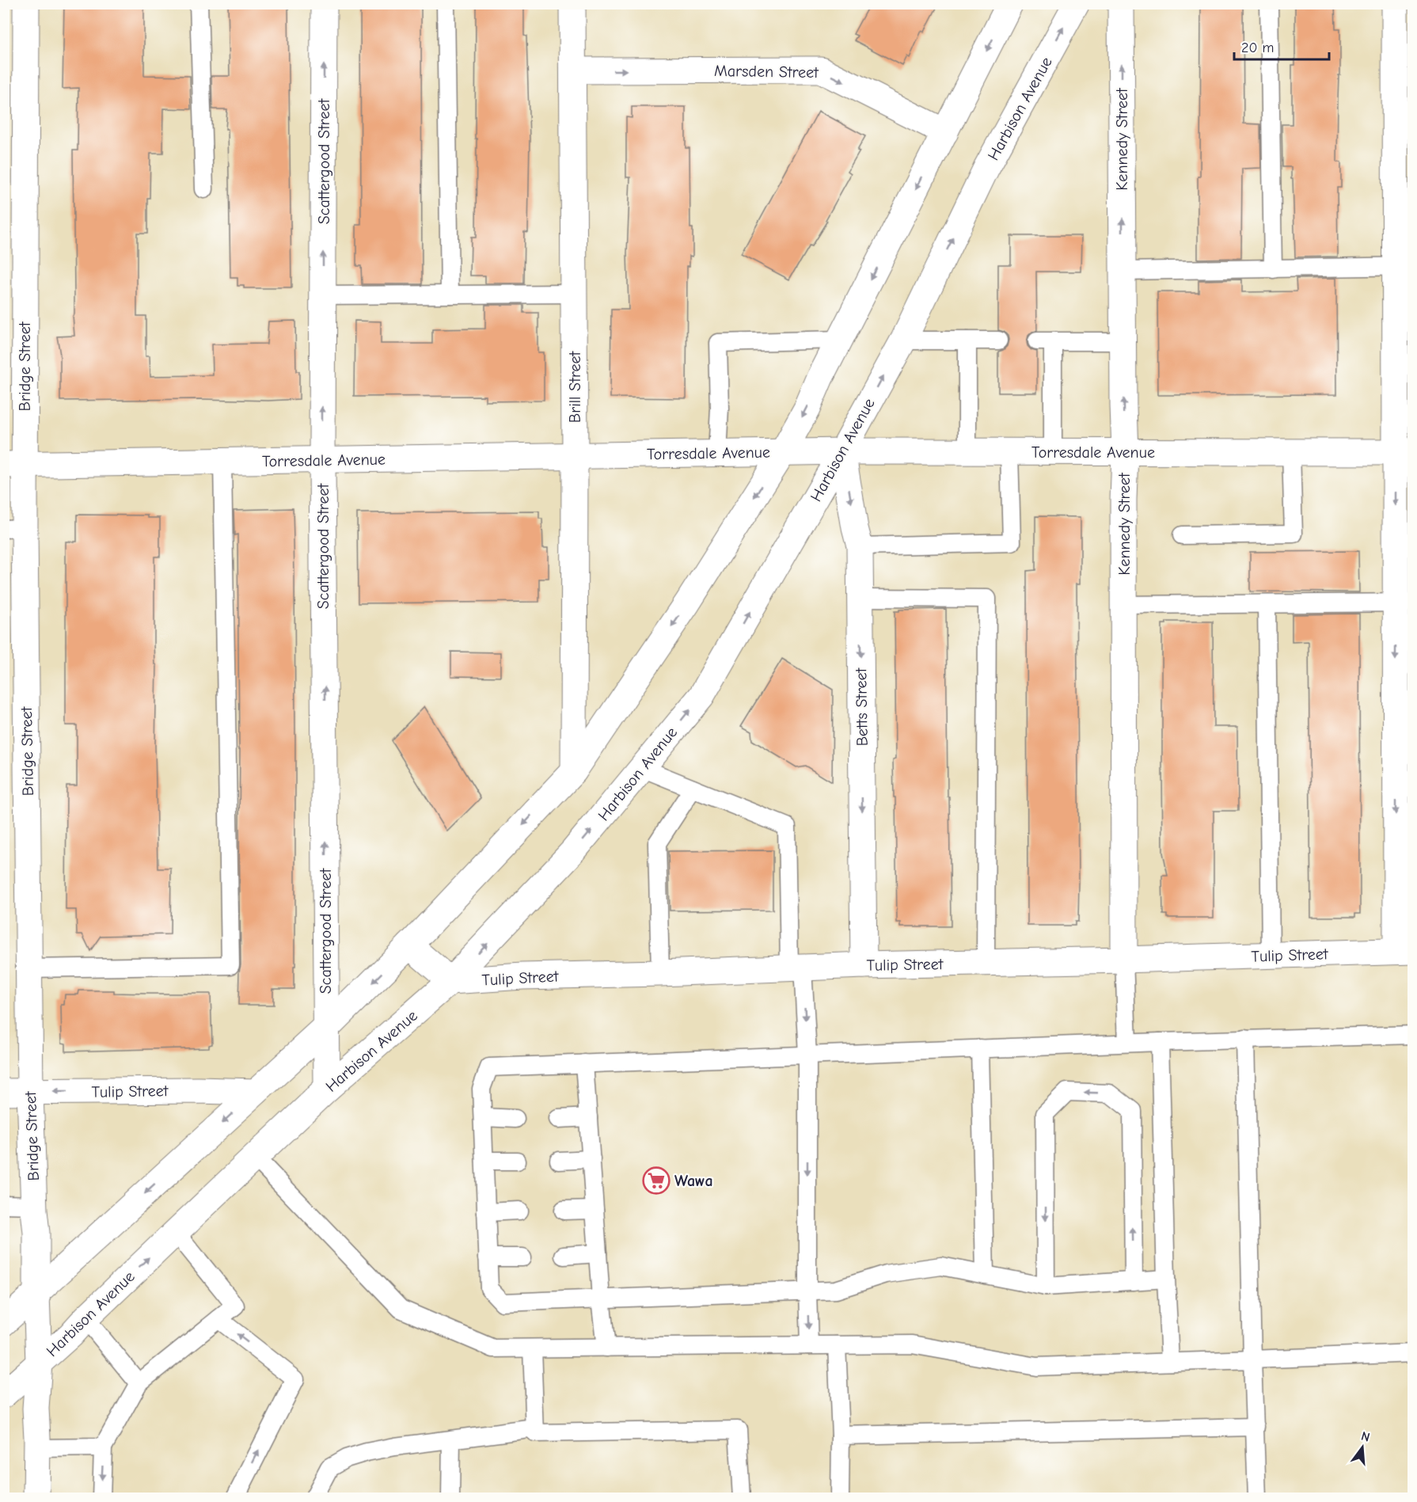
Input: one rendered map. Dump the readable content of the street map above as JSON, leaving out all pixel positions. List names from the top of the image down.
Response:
{
  "streets": {
    "street": [
      "Marsden Street",
      "Harbison Avenue",
      "Kennedy Street",
      "Scattergood Street",
      "Bridge Street",
      "Brill Street",
      "Torresdale Avenue",
      "Betts Street",
      "Tulip Street"
    ]
  },
  "crossings": [
    ["Marsden Street", "Brill Street"],
    ["Harbison Avenue", "Scattergood Street"],
    ["Harbison Avenue", "Bridge Street"],
    ["Harbison Avenue", "Torresdale Avenue"],
    ["Harbison Avenue", "Betts Street"],
    ["Harbison Avenue", "Tulip Street"],
    ["Kennedy Street", "Torresdale Avenue"],
    ["Kennedy Street", "Tulip Street"],
    ["Scattergood Street", "Torresdale Avenue"],
    ["Bridge Street", "Torresdale Avenue"],
    ["Bridge Street", "Tulip Street"],
    ["Brill Street", "Torresdale Avenue"],
    ["Torresdale Avenue", "Betts Street"],
    ["Betts Street", "Tulip Street"]
  ],
  "one_way": [
    "Marsden Street",
    "Kennedy Street",
    "Scattergood Street",
    "Betts Street"
  ],
  "places": {
    "supermarket": ["Wawa"]
  },
  "scale_bar": "20 m",
  "north": "top"
}
